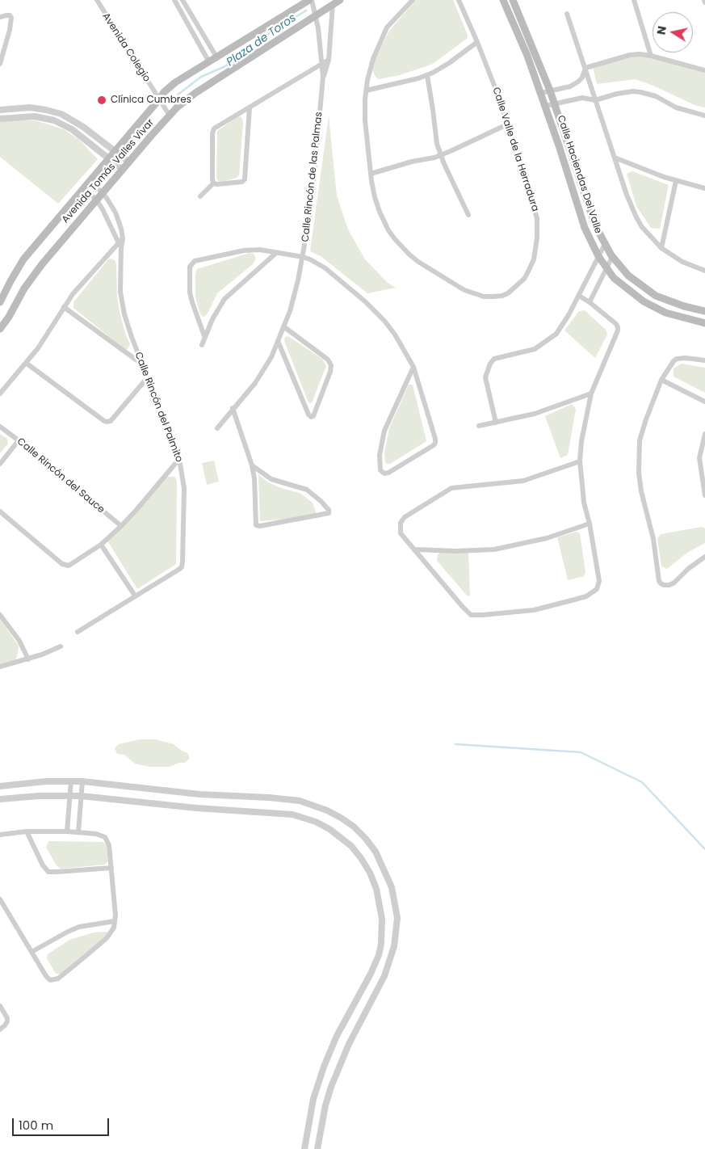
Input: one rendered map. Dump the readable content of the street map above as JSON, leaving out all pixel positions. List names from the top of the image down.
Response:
{
  "streets": {
    "main road": ["Avenida Tomás Valles Vivar", "Calle Haciendas Del Valle"],
    "street": [
      "Avenida Colegio",
      "Calle Valle de la Herradura",
      "Calle Rincón de las Palmas",
      "Calle Rincón del Palmito",
      "Calle Rincón del Sauce"
    ]
  },
  "crossings": [
    ["Avenida Colegio", "Avenida Tomás Valles Vivar"],
    ["Avenida Tomás Valles Vivar", "Calle Rincón de las Palmas"],
    ["Avenida Tomás Valles Vivar", "Calle Rincón del Palmito"]
  ],
  "water": ["Plaza de Toros"],
  "places": ["Clínica Cumbres"],
  "scale_bar": "100 m",
  "north": "left"
}
